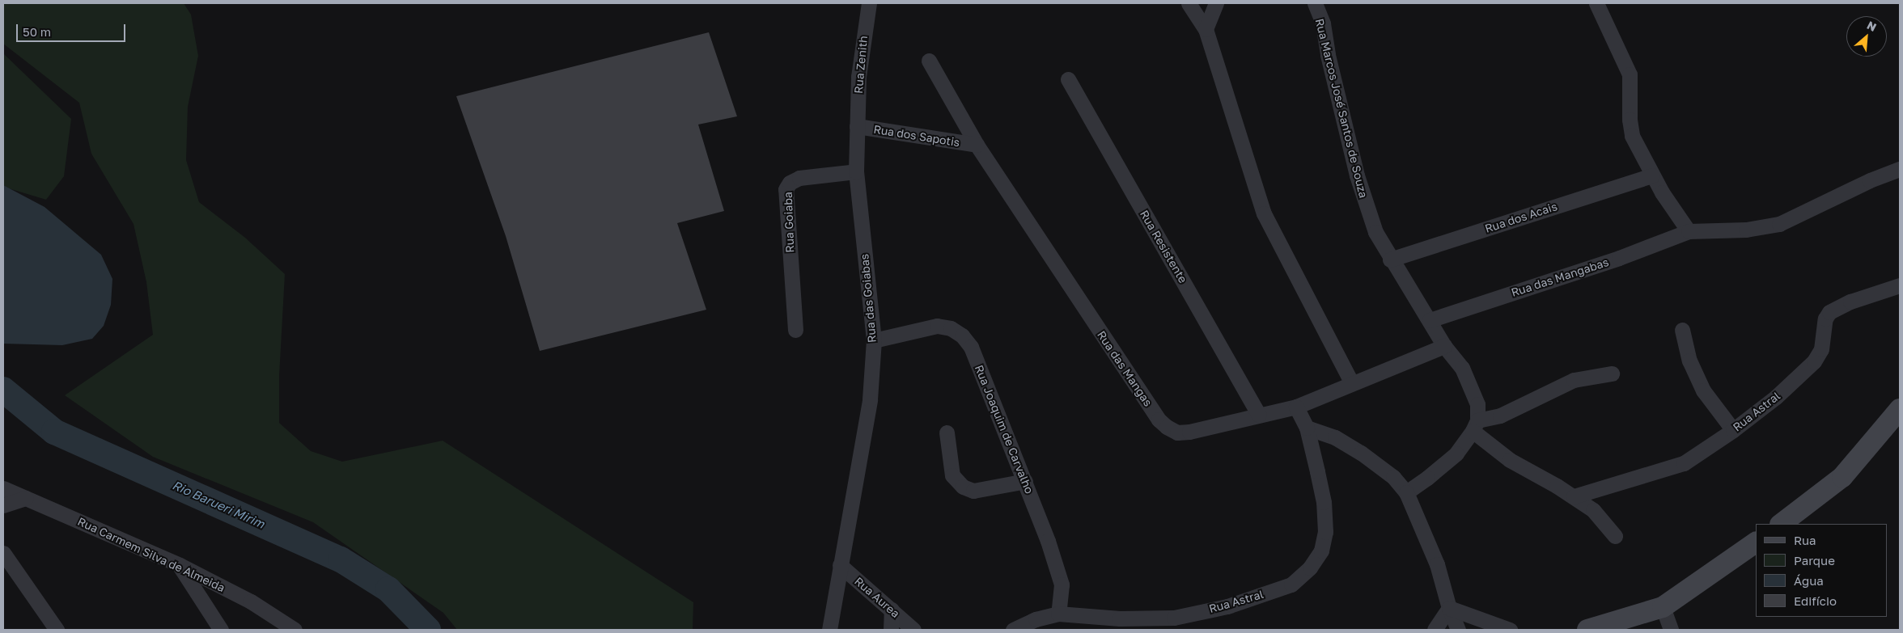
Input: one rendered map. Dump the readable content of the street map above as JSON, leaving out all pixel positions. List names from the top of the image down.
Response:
{
  "streets": {
    "street": [
      "Rua Zenith",
      "Rua Marcos José Santos de Souza",
      "Rua dos Sapotis",
      "Rua dos Acais",
      "Rua Goiaba",
      "Rua Resistente",
      "Rua das Mangabas",
      "Rua das Goiabas",
      "Rua das Mangas",
      "Rua Astral",
      "Rua Joaquim de Carvalho",
      "Rua Carmem Silva de Almeida",
      "Rua Aurea"
    ]
  },
  "crossings": [
    ["Rua Zenith", "Rua dos Sapotis"],
    ["Rua Zenith", "Rua das Goiabas"],
    ["Rua Marcos José Santos de Souza", "Rua dos Acais"],
    ["Rua Marcos José Santos de Souza", "Rua das Mangabas"],
    ["Rua Marcos José Santos de Souza", "Rua das Mangas"],
    ["Rua dos Sapotis", "Rua das Goiabas"],
    ["Rua dos Sapotis", "Rua das Mangas"],
    ["Rua Goiaba", "Rua das Goiabas"],
    ["Rua Resistente", "Rua das Mangas"],
    ["Rua das Goiabas", "Rua Joaquim de Carvalho"],
    ["Rua das Goiabas", "Rua Aurea"],
    ["Rua das Mangas", "Rua Astral"],
    ["Rua Astral", "Rua Joaquim de Carvalho"]
  ],
  "water": ["Rio Barueri Mirim"],
  "legend": [
    "Rua",
    "Parque",
    "Água",
    "Edifício"
  ],
  "scale_bar": "50 m",
  "north": "top right"
}
